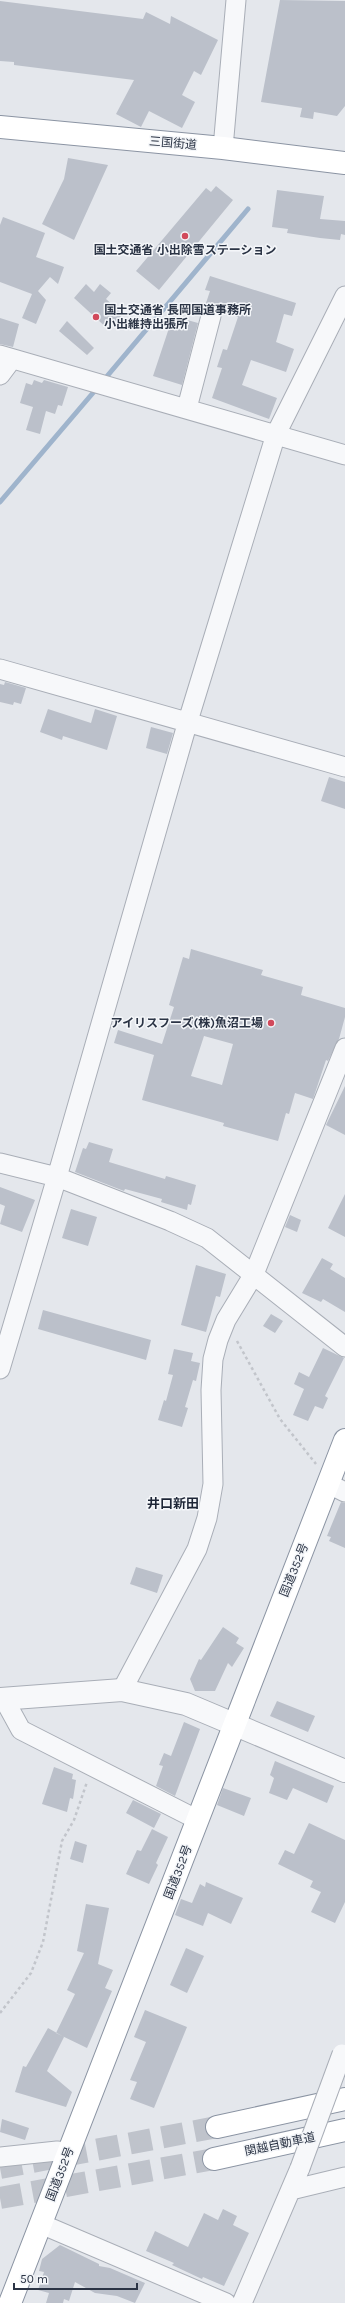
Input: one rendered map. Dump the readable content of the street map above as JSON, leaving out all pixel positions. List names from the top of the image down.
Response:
{
  "streets": {
    "highway": ["三国街道", "国道352号", "関越自動車道"]
  },
  "districts": ["井口新田"],
  "places": ["国土交通省 小出除雪ステーション", "国土交通省 長岡国道事務所 小出維持出張所", "アイリスフーズ(株)魚沼工場"],
  "scale_bar": "50 m"
}
